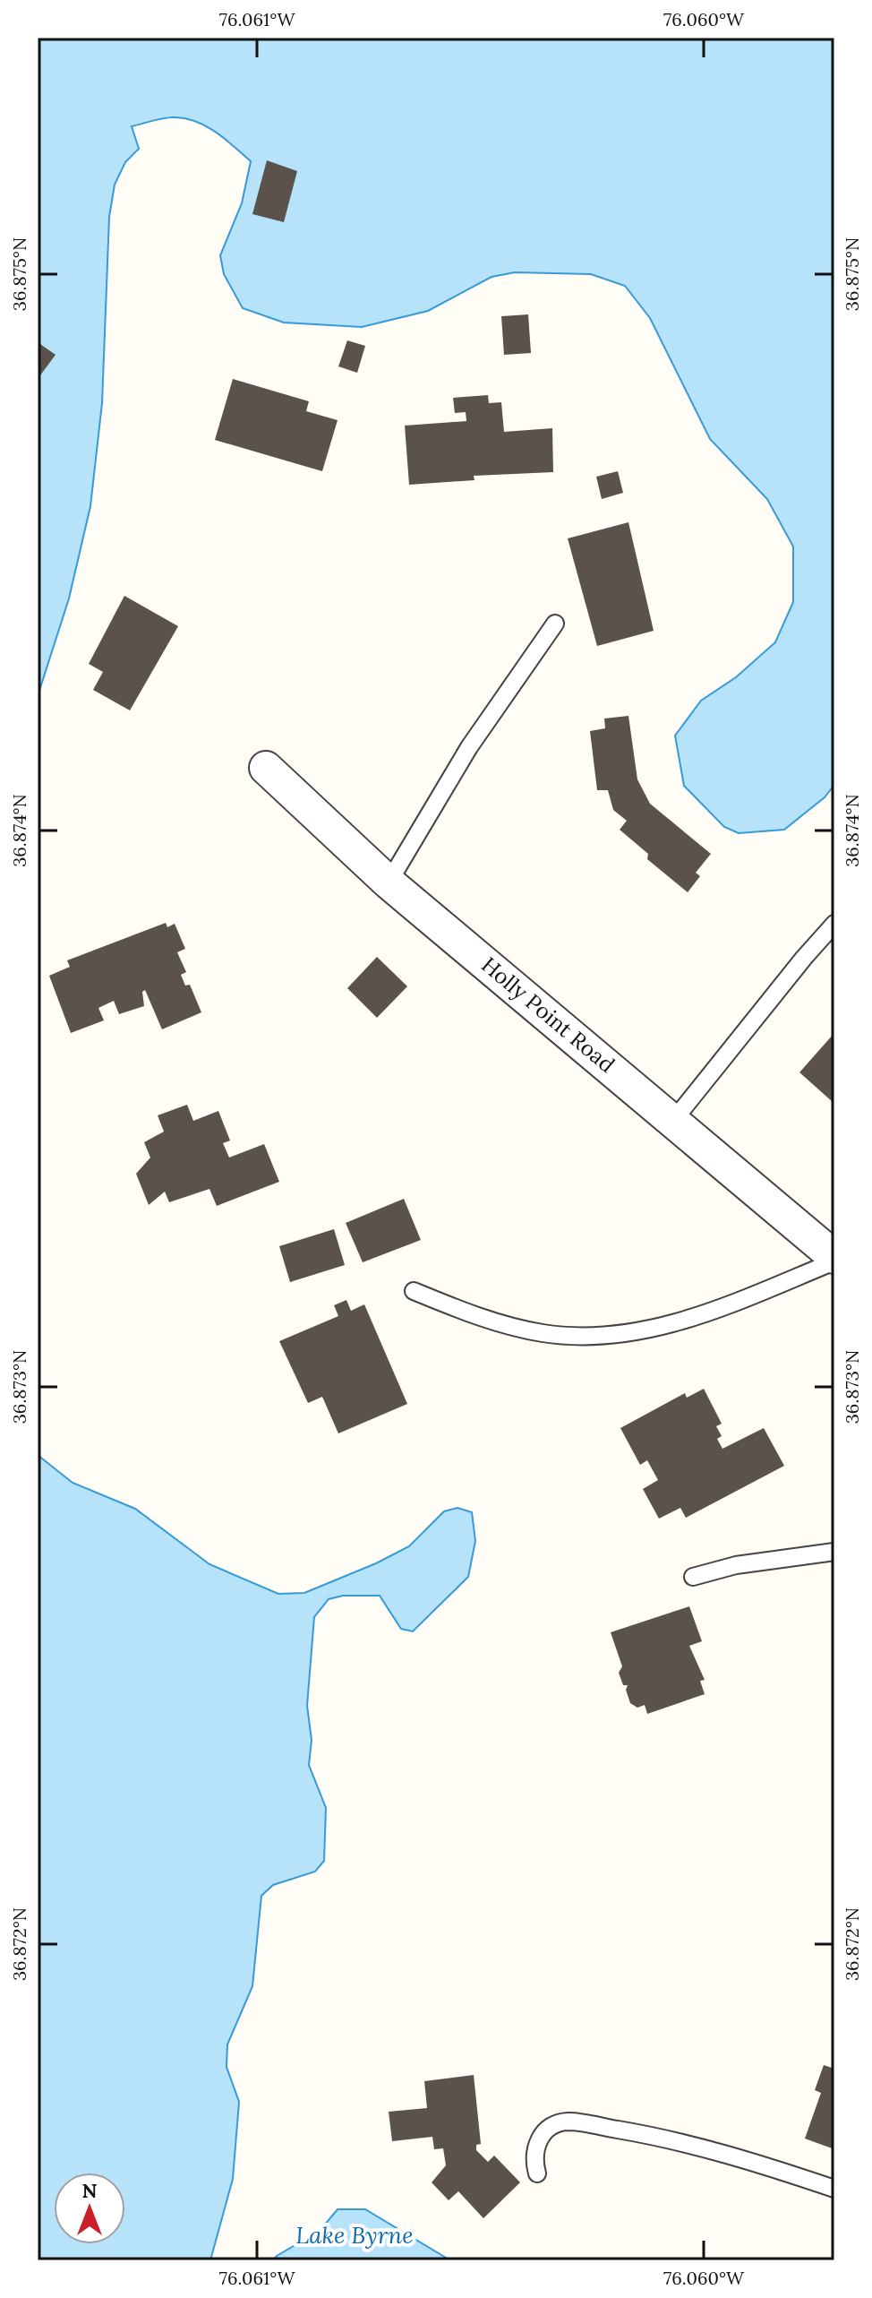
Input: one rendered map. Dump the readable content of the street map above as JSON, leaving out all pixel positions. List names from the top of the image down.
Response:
{
  "streets": {
    "street": ["Holly Point Road"]
  },
  "water": ["Lake Byrne"],
  "north": "top",
  "coordinates": [
    "76.061°W",
    "76.060°W",
    "36.875°N",
    "36.874°N",
    "36.873°N",
    "36.872°N"
  ]
}
